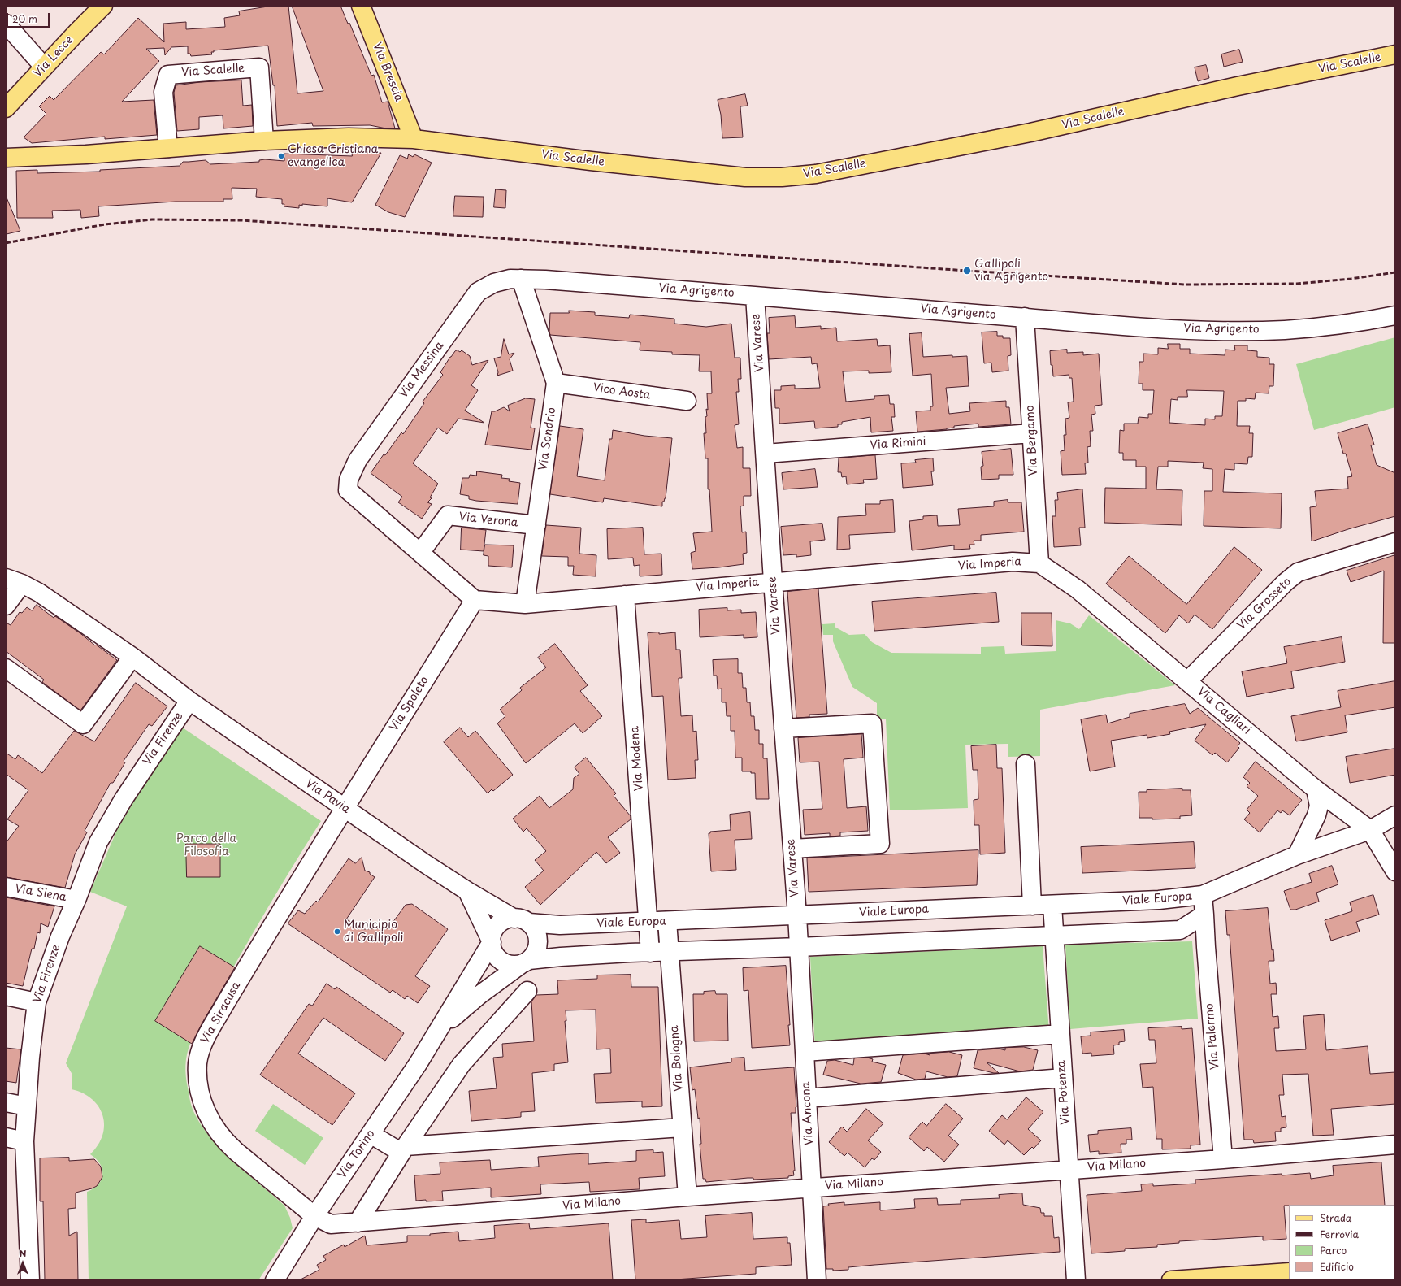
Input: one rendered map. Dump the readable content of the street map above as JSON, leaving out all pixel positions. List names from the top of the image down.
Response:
{
  "streets": {
    "main road": ["Via Lecce", "Via Scalelle", "Via Brescia"],
    "street": [
      "Via Agrigento",
      "Via Varese",
      "Via Messina",
      "Vico Aosta",
      "Via Sondrio",
      "Via Bergamo",
      "Via Rimini",
      "Via Verona",
      "Via Imperia",
      "Via Grosseto",
      "Via Spoleto",
      "Via Cagliari",
      "Via Firenze",
      "Via Modena",
      "Via Pavia",
      "Via Siena",
      "Viale Europa",
      "Via Siracusa",
      "Via Palermo",
      "Via Bologna",
      "Via Potenza",
      "Via Ancona",
      "Via Torino",
      "Via Milano"
    ]
  },
  "crossings": [
    ["Via Scalelle", "Via Brescia"],
    ["Via Agrigento", "Via Varese"],
    ["Via Agrigento", "Via Messina"],
    ["Via Agrigento", "Via Sondrio"],
    ["Via Agrigento", "Via Bergamo"],
    ["Via Varese", "Via Rimini"],
    ["Via Varese", "Via Imperia"],
    ["Via Varese", "Viale Europa"],
    ["Via Varese", "Via Ancona"],
    ["Via Messina", "Via Sondrio"],
    ["Via Messina", "Via Verona"],
    ["Vico Aosta", "Via Sondrio"],
    ["Via Sondrio", "Via Verona"],
    ["Via Sondrio", "Via Imperia"],
    ["Via Bergamo", "Via Rimini"],
    ["Via Bergamo", "Via Imperia"],
    ["Via Bergamo", "Via Cagliari"],
    ["Via Imperia", "Via Spoleto"],
    ["Via Imperia", "Via Cagliari"],
    ["Via Imperia", "Via Modena"],
    ["Via Grosseto", "Via Cagliari"],
    ["Via Spoleto", "Via Pavia"],
    ["Via Spoleto", "Via Siracusa"],
    ["Via Firenze", "Via Pavia"],
    ["Via Firenze", "Via Siena"],
    ["Via Modena", "Viale Europa"],
    ["Via Pavia", "Viale Europa"],
    ["Via Pavia", "Via Siracusa"],
    ["Via Pavia", "Via Torino"],
    ["Viale Europa", "Via Palermo"],
    ["Viale Europa", "Via Bologna"],
    ["Viale Europa", "Via Potenza"],
    ["Viale Europa", "Via Ancona"],
    ["Viale Europa", "Via Torino"],
    ["Via Siracusa", "Via Torino"],
    ["Via Siracusa", "Via Milano"],
    ["Via Palermo", "Via Milano"],
    ["Via Bologna", "Via Milano"],
    ["Via Potenza", "Via Milano"],
    ["Via Ancona", "Via Milano"],
    ["Via Torino", "Via Milano"]
  ],
  "parks": ["Parco della Filosofia"],
  "places": ["Chiesa Cristiana evangelica", "Gallipoli via Agrigento", "Municipio di Gallipoli"],
  "legend": [
    "Strada",
    "Ferrovia",
    "Parco",
    "Edificio"
  ],
  "scale_bar": "20 m",
  "north": "top"
}
